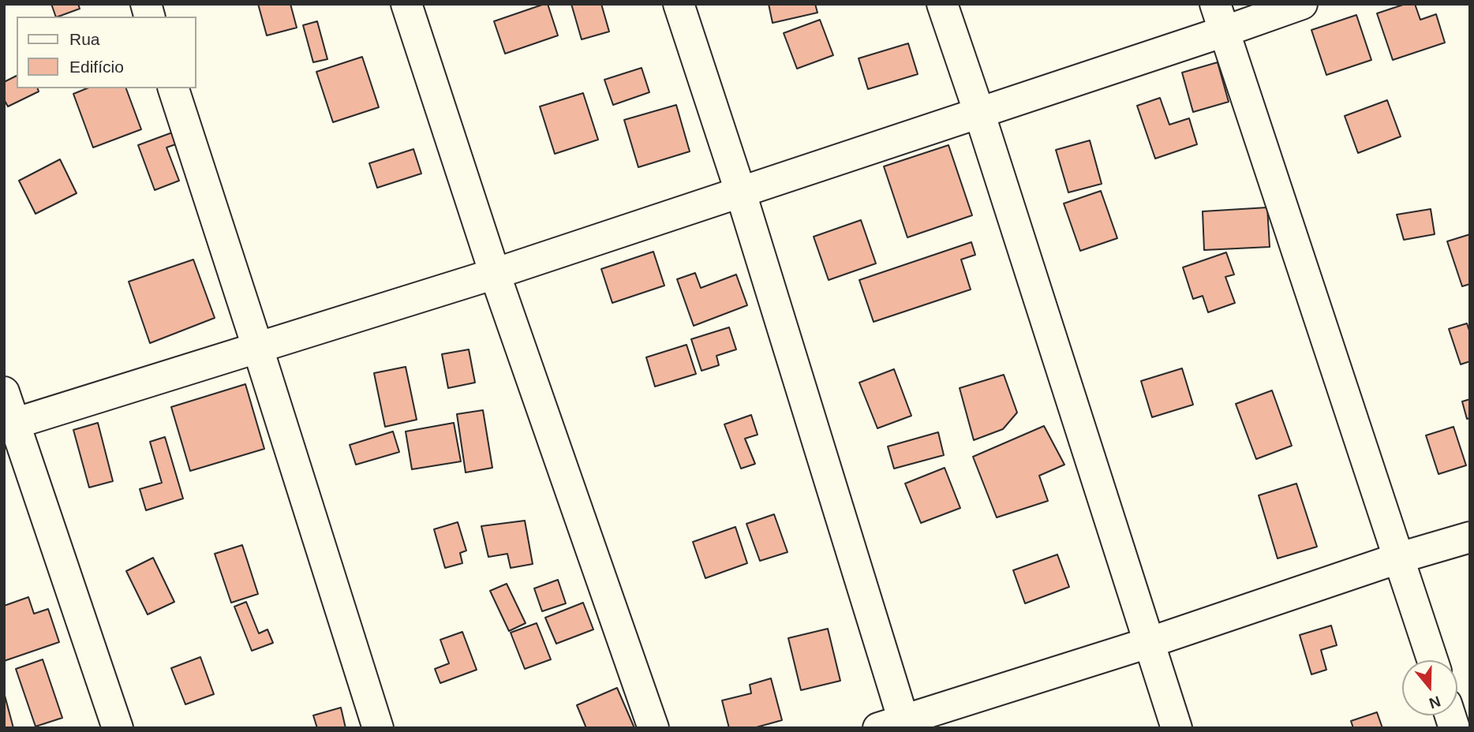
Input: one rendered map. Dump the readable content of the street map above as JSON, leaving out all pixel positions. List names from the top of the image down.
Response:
{
  "legend": ["Rua", "Edifício"],
  "north": "bottom"
}
